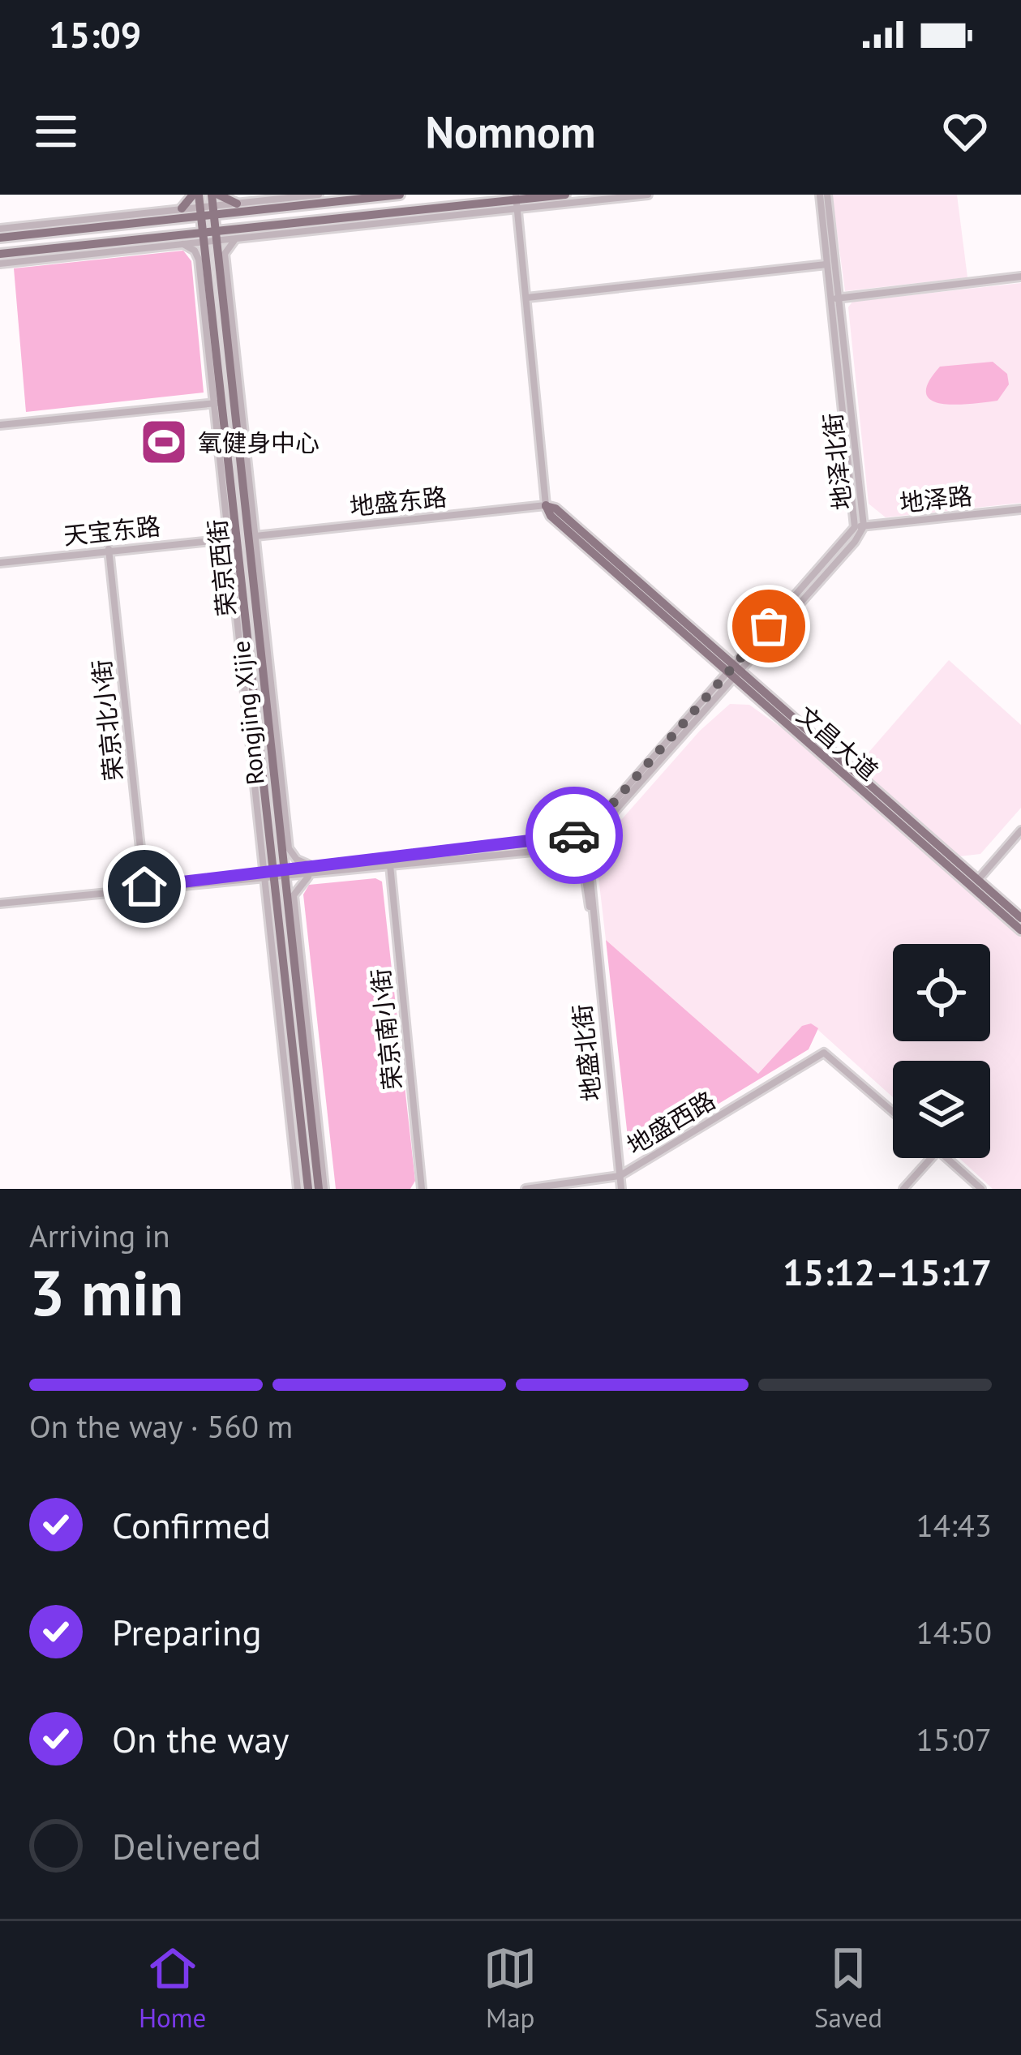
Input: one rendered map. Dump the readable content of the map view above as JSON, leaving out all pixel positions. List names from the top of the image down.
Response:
{
  "streets": {
    "main road": ["荣京西街", "Rongjing Xijie", "文昌大道"],
    "street": [
      "地泽北街",
      "地泽路",
      "地盛东路",
      "天宝东路",
      "荣京北小街",
      "荣京南小街",
      "地盛北街",
      "地盛西路"
    ]
  },
  "crossings": [
    ["地泽北街", "地泽路"],
    ["地泽北街", "文昌大道"],
    ["地泽北街", "地盛北街"],
    ["地盛东路", "文昌大道"],
    ["天宝东路", "荣京北小街"],
    ["荣京西街", "Rongjing Xijie"],
    ["地盛北街", "地盛西路"]
  ],
  "places": {
    "sports": ["氧健身中心"]
  },
  "page": {
    "status": "15:09",
    "header": "Nomnom",
    "heading": ["3 min", "Arriving in", "15:12–15:17"],
    "bar": "On the way · 560 m",
    "list": [
      ["Confirmed", "14:43"],
      ["Preparing", "14:50"],
      ["On the way", "15:07"],
      "Delivered"
    ],
    "tabs": ["Home", "Map", "Saved"]
  }
}
